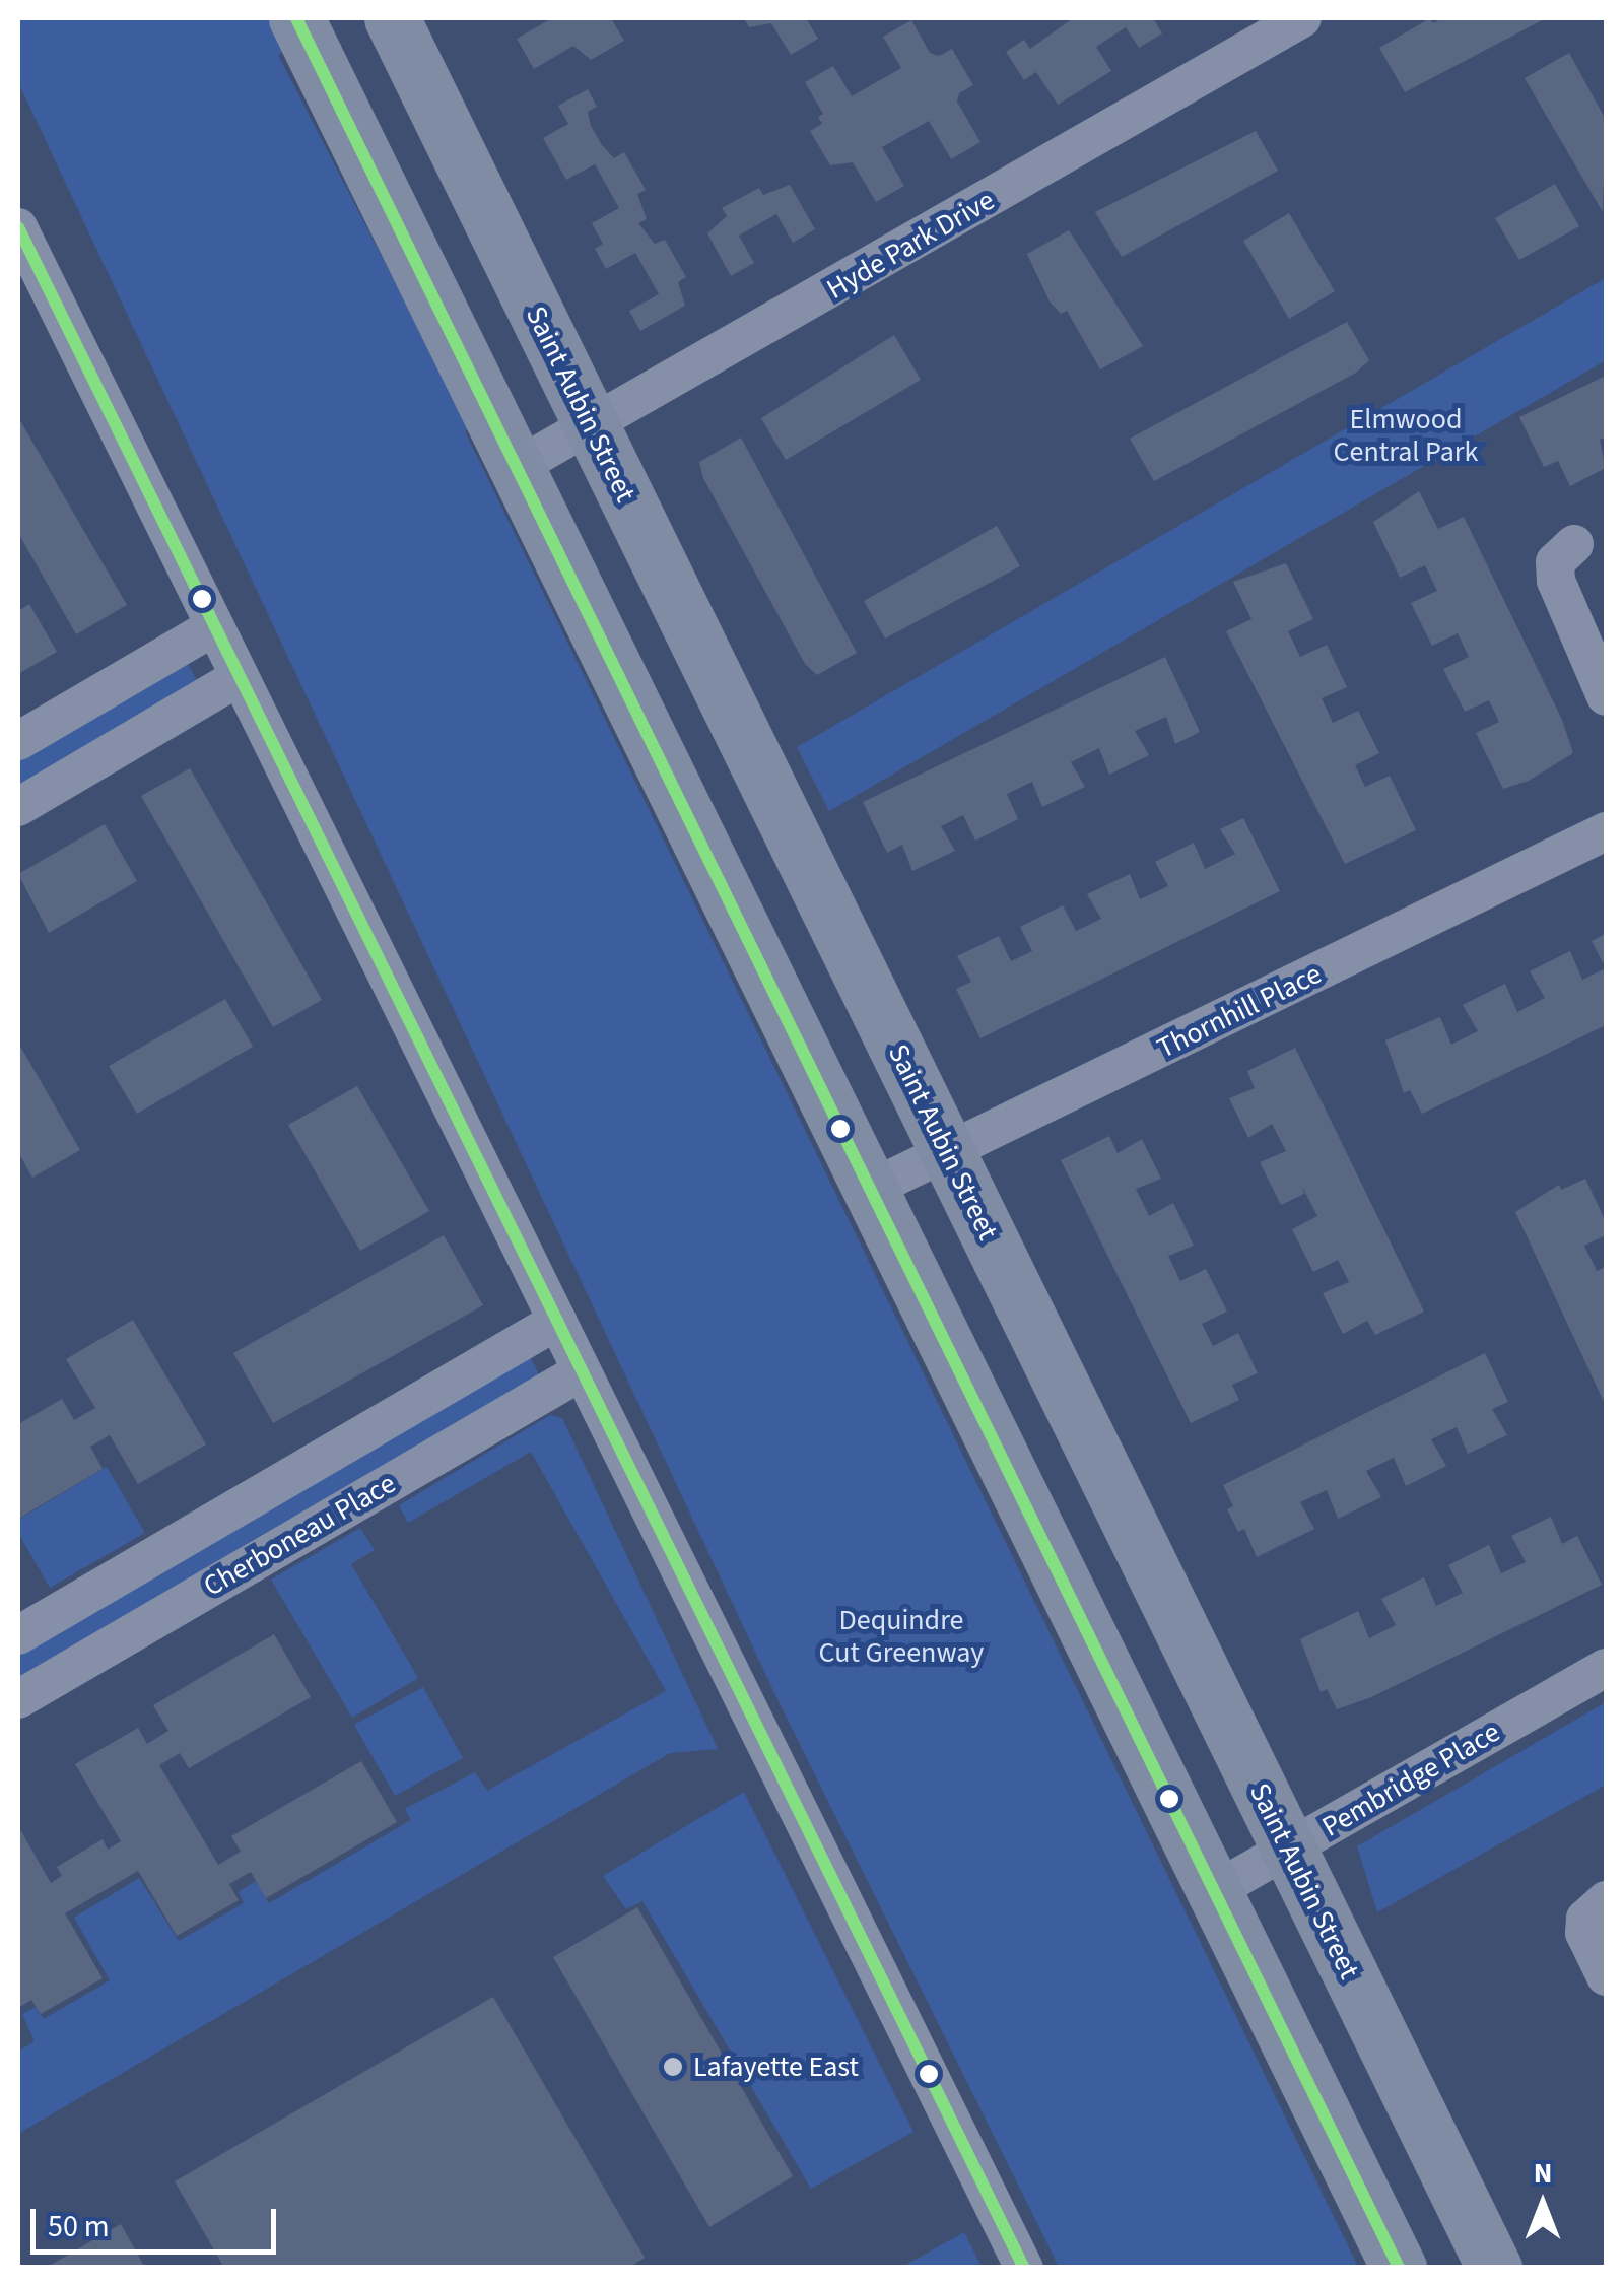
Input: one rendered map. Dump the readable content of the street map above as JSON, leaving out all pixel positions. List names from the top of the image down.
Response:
{
  "streets": {
    "main road": ["Saint Aubin Street"],
    "street": [
      "Hyde Park Drive",
      "Thornhill Place",
      "Cherboneau Place",
      "Pembridge Place"
    ]
  },
  "crossings": [
    ["Hyde Park Drive", "Saint Aubin Street"],
    ["Saint Aubin Street", "Thornhill Place"],
    ["Saint Aubin Street", "Pembridge Place"]
  ],
  "parks": ["Elmwood Central Park", "Dequindre Cut Greenway"],
  "places": ["Lafayette East"],
  "scale_bar": "50 m",
  "north": "top"
}
